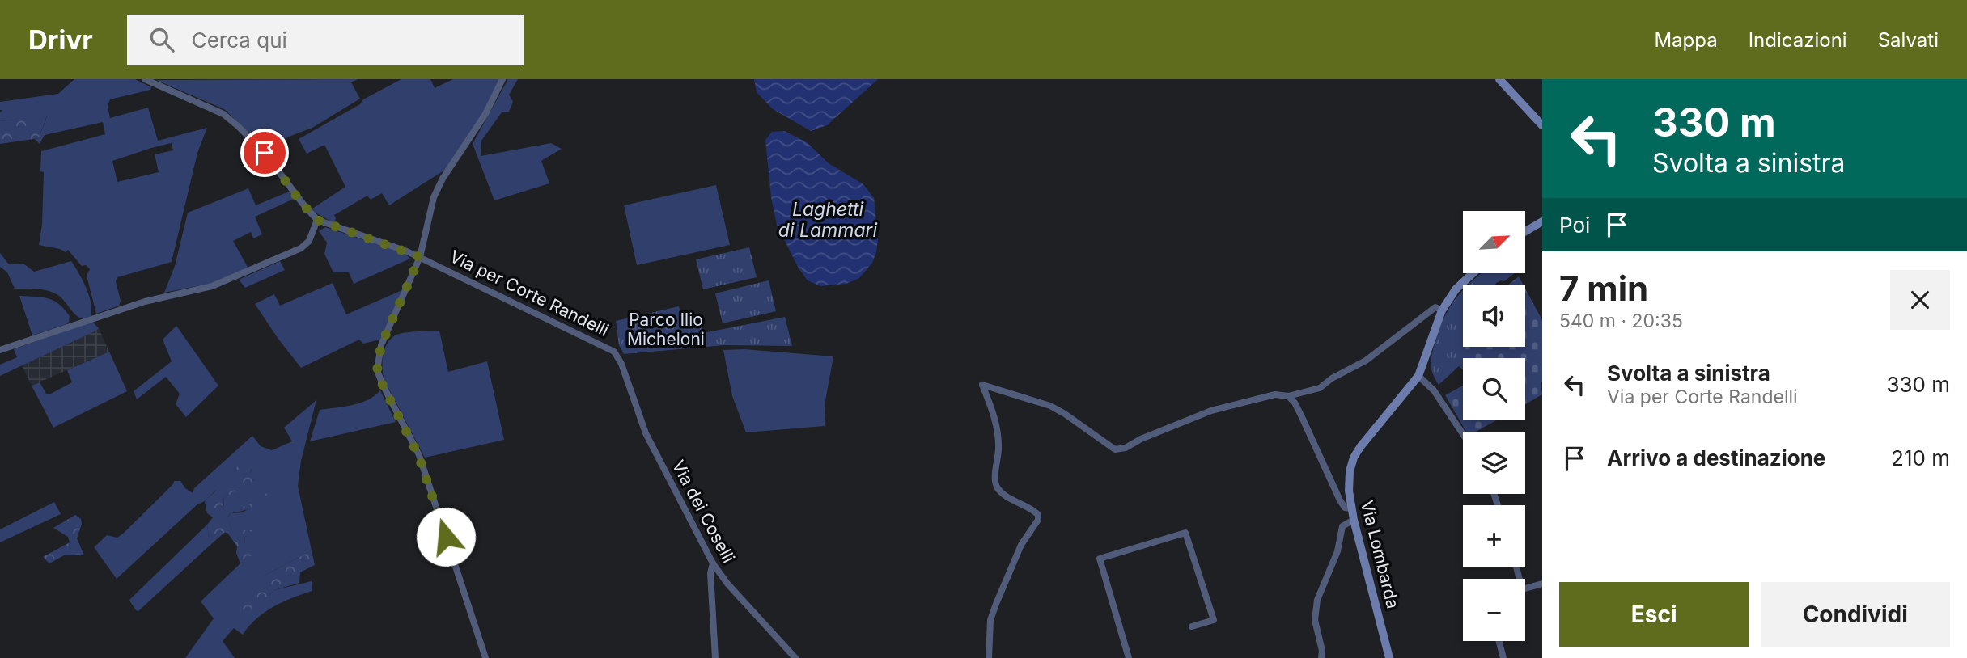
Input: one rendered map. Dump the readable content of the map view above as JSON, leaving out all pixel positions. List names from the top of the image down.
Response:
{
  "streets": {
    "street": ["Via per Corte Randelli", "Via dei Coselli", "Via Lombarda"]
  },
  "crossings": [
    ["Via per Corte Randelli", "Via dei Coselli"]
  ],
  "water": ["Laghetti di Lammari"],
  "parks": ["Parco Ilio Micheloni"],
  "north": "top right",
  "page": {
    "header": "Drivr",
    "search": "Cerca qui",
    "nav": ["Mappa", "Indicazioni", "Salvati"],
    "turn": ["330 m", "Svolta a sinistra"],
    "then": "Poi",
    "map_buttons": ["+", "−"],
    "heading": ["7 min", "540 m · 20:35"],
    "list": [
      {
        "name": "Svolta a sinistra",
        "note": "Via per Corte Randelli",
        "value": "330 m"
      },
      {
        "name": "Arrivo a destinazione",
        "value": "210 m"
      }
    ],
    "buttons": ["Esci", "Condividi"]
  }
}
